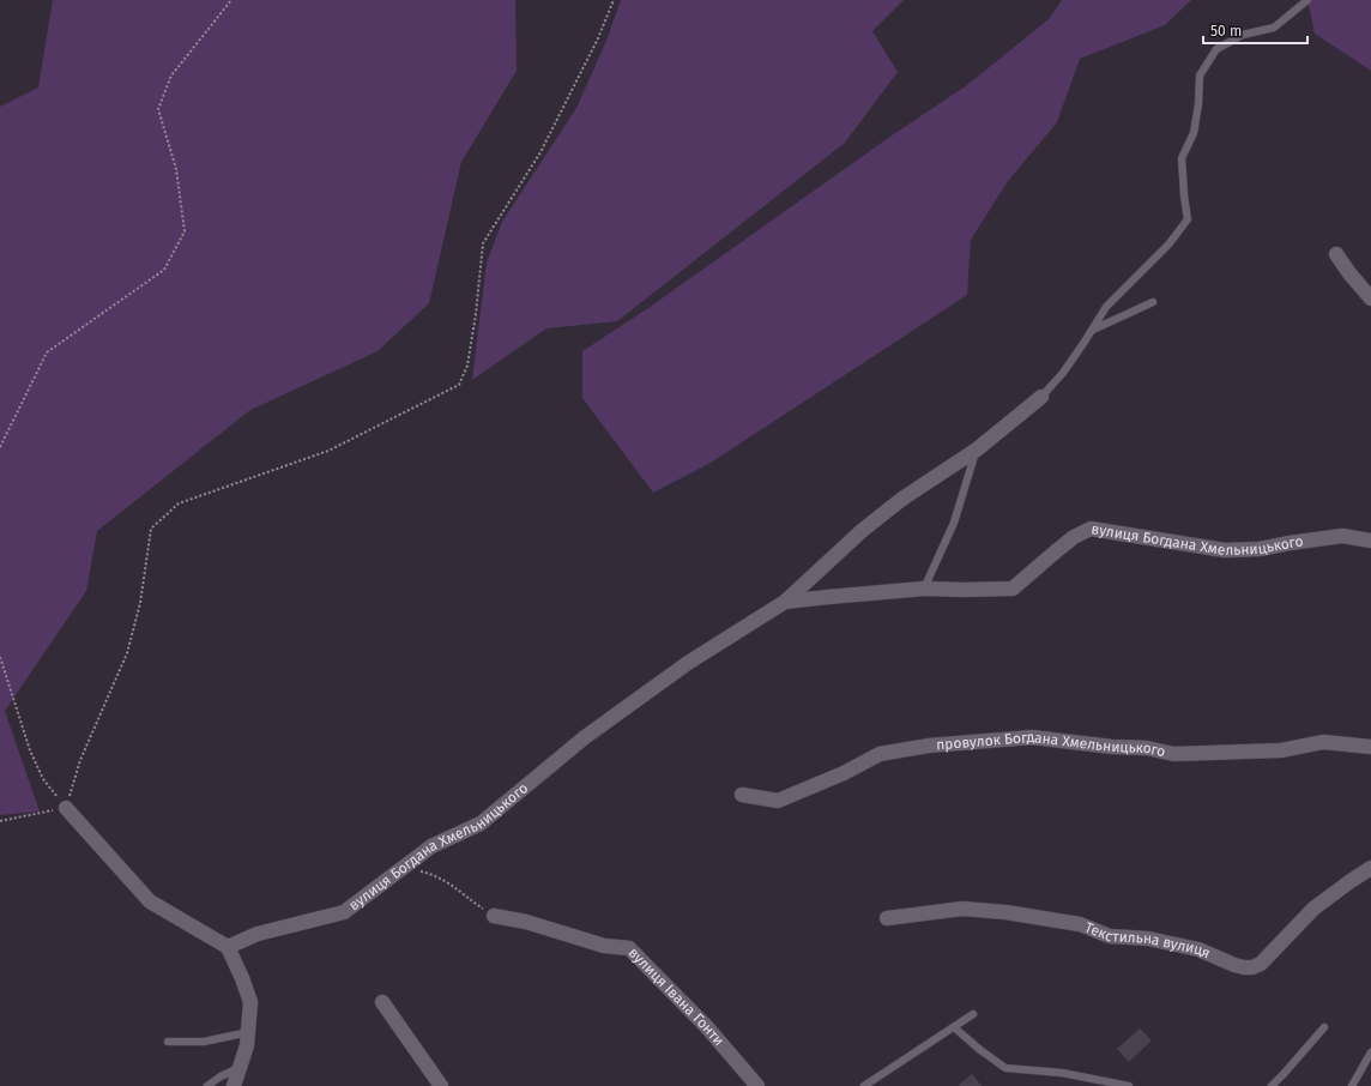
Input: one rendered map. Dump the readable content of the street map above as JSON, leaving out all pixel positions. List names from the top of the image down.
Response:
{
  "streets": {
    "street": [
      "вулиця Богдана Хмельницького",
      "провулок Богдана Хмельницького",
      "Текстильна вулиця",
      "вулиця Івана Гонти"
    ]
  },
  "scale_bar": "50 m"
}
